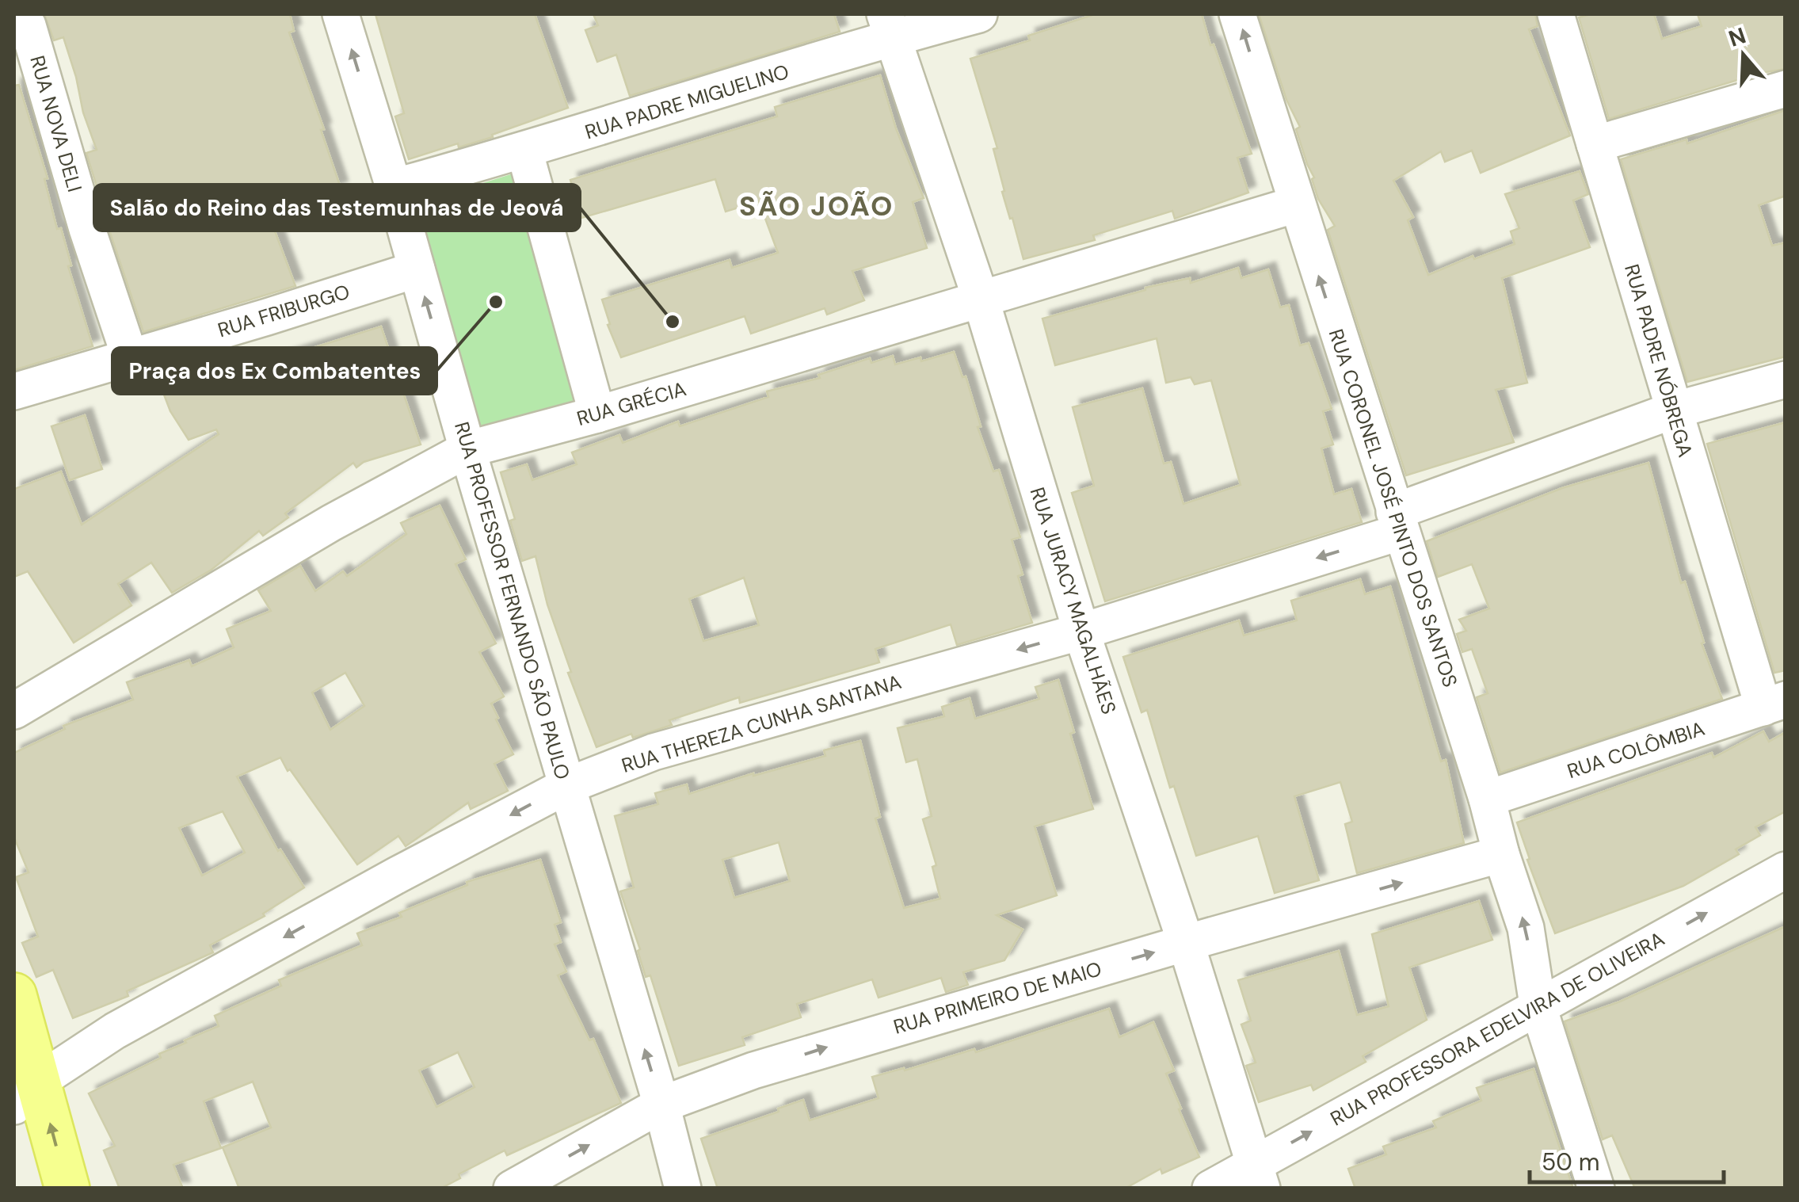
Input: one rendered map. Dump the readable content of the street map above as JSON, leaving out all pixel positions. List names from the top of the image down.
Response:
{
  "streets": {
    "street": [
      "RUA PADRE MIGUELINO",
      "RUA NOVA DELI",
      "RUA FRIBURGO",
      "RUA PADRE NÓBREGA",
      "RUA GRÉCIA",
      "RUA CORONEL JOSÉ PINTO DOS SANTOS",
      "RUA PROFESSOR FERNANDO SÃO PAULO",
      "RUA JURACY MAGALHÃES",
      "RUA THEREZA CUNHA SANTANA",
      "RUA COLÔMBIA",
      "RUA PRIMEIRO DE MAIO",
      "RUA PROFESSORA EDELVIRA DE OLIVEIRA"
    ]
  },
  "crossings": [
    ["RUA PADRE MIGUELINO", "RUA PROFESSOR FERNANDO SÃO PAULO"],
    ["RUA PADRE MIGUELINO", "RUA JURACY MAGALHÃES"],
    ["RUA NOVA DELI", "RUA FRIBURGO"],
    ["RUA FRIBURGO", "RUA PROFESSOR FERNANDO SÃO PAULO"],
    ["RUA PADRE NÓBREGA", "RUA THEREZA CUNHA SANTANA"],
    ["RUA PADRE NÓBREGA", "RUA COLÔMBIA"],
    ["RUA GRÉCIA", "RUA CORONEL JOSÉ PINTO DOS SANTOS"],
    ["RUA GRÉCIA", "RUA PROFESSOR FERNANDO SÃO PAULO"],
    ["RUA GRÉCIA", "RUA JURACY MAGALHÃES"],
    ["RUA CORONEL JOSÉ PINTO DOS SANTOS", "RUA THEREZA CUNHA SANTANA"],
    ["RUA CORONEL JOSÉ PINTO DOS SANTOS", "RUA COLÔMBIA"],
    ["RUA CORONEL JOSÉ PINTO DOS SANTOS", "RUA PRIMEIRO DE MAIO"],
    ["RUA CORONEL JOSÉ PINTO DOS SANTOS", "RUA PROFESSORA EDELVIRA DE OLIVEIRA"],
    ["RUA PROFESSOR FERNANDO SÃO PAULO", "RUA THEREZA CUNHA SANTANA"],
    ["RUA PROFESSOR FERNANDO SÃO PAULO", "RUA PRIMEIRO DE MAIO"],
    ["RUA JURACY MAGALHÃES", "RUA THEREZA CUNHA SANTANA"],
    ["RUA JURACY MAGALHÃES", "RUA PRIMEIRO DE MAIO"],
    ["RUA JURACY MAGALHÃES", "RUA PROFESSORA EDELVIRA DE OLIVEIRA"]
  ],
  "one_way": [
    "RUA CORONEL JOSÉ PINTO DOS SANTOS",
    "RUA PROFESSOR FERNANDO SÃO PAULO",
    "RUA THEREZA CUNHA SANTANA",
    "RUA PRIMEIRO DE MAIO",
    "RUA PROFESSORA EDELVIRA DE OLIVEIRA"
  ],
  "districts": ["SÃO JOÃO"],
  "places": ["Praça dos Ex Combatentes", "Salão do Reino das Testemunhas de Jeová"],
  "scale_bar": "50 m",
  "north": "top"
}
